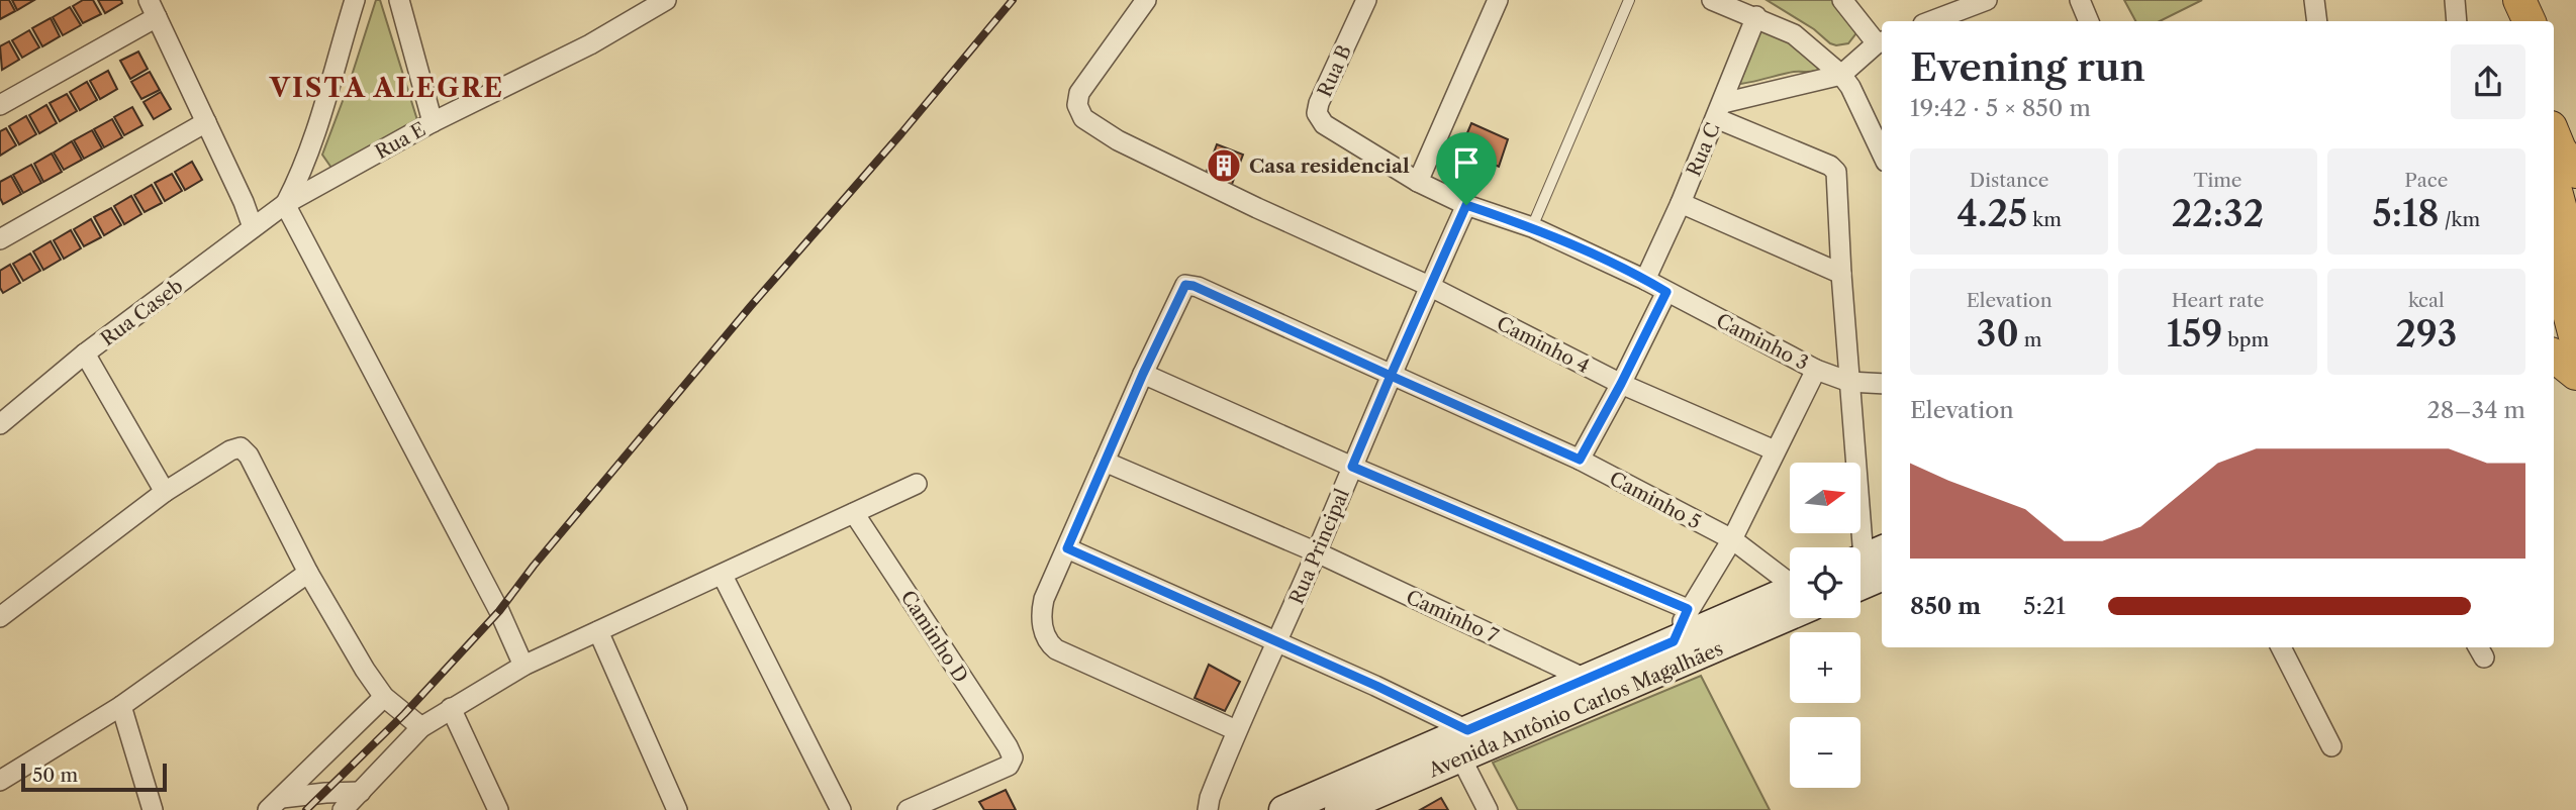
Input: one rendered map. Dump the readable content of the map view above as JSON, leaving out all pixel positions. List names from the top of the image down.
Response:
{
  "streets": {
    "main road": ["Avenida Antônio Carlos Magalhães"],
    "street": [
      "Rua B",
      "Rua E",
      "Rua C",
      "Rua Caseb",
      "Caminho 3",
      "Caminho 4",
      "Caminho 5",
      "Rua Principal",
      "Caminho 7",
      "Caminho D"
    ]
  },
  "crossings": [
    ["Rua B", "Rua C"],
    ["Rua B", "Caminho 3"],
    ["Rua B", "Rua Principal"],
    ["Rua E", "Rua Caseb"],
    ["Rua C", "Caminho 3"],
    ["Caminho 4", "Rua Principal"],
    ["Caminho 5", "Rua Principal"],
    ["Rua Principal", "Caminho 7"],
    ["Caminho 7", "Avenida Antônio Carlos Magalhães"]
  ],
  "districts": ["VISTA ALEGRE"],
  "places": {
    "building": ["Casa residencial"]
  },
  "scale_bar": "50 m",
  "north": "right",
  "page": {
    "heading": ["Evening run", "19:42 · 5 × 850 m"],
    "stats": [
      ["Distance", "4.25 km"],
      ["Time", "22:32"],
      ["Pace", "5:18 /km"],
      ["Elevation", "30 m"],
      ["Heart rate", "159 bpm"],
      ["kcal", "293"]
    ],
    "chart": ["Elevation", "28–34 m"],
    "map_buttons": ["+", "−"],
    "list": [
      {
        "name": "850 m",
        "note": "5:21"
      }
    ],
    "scale": "50 m"
  }
}
